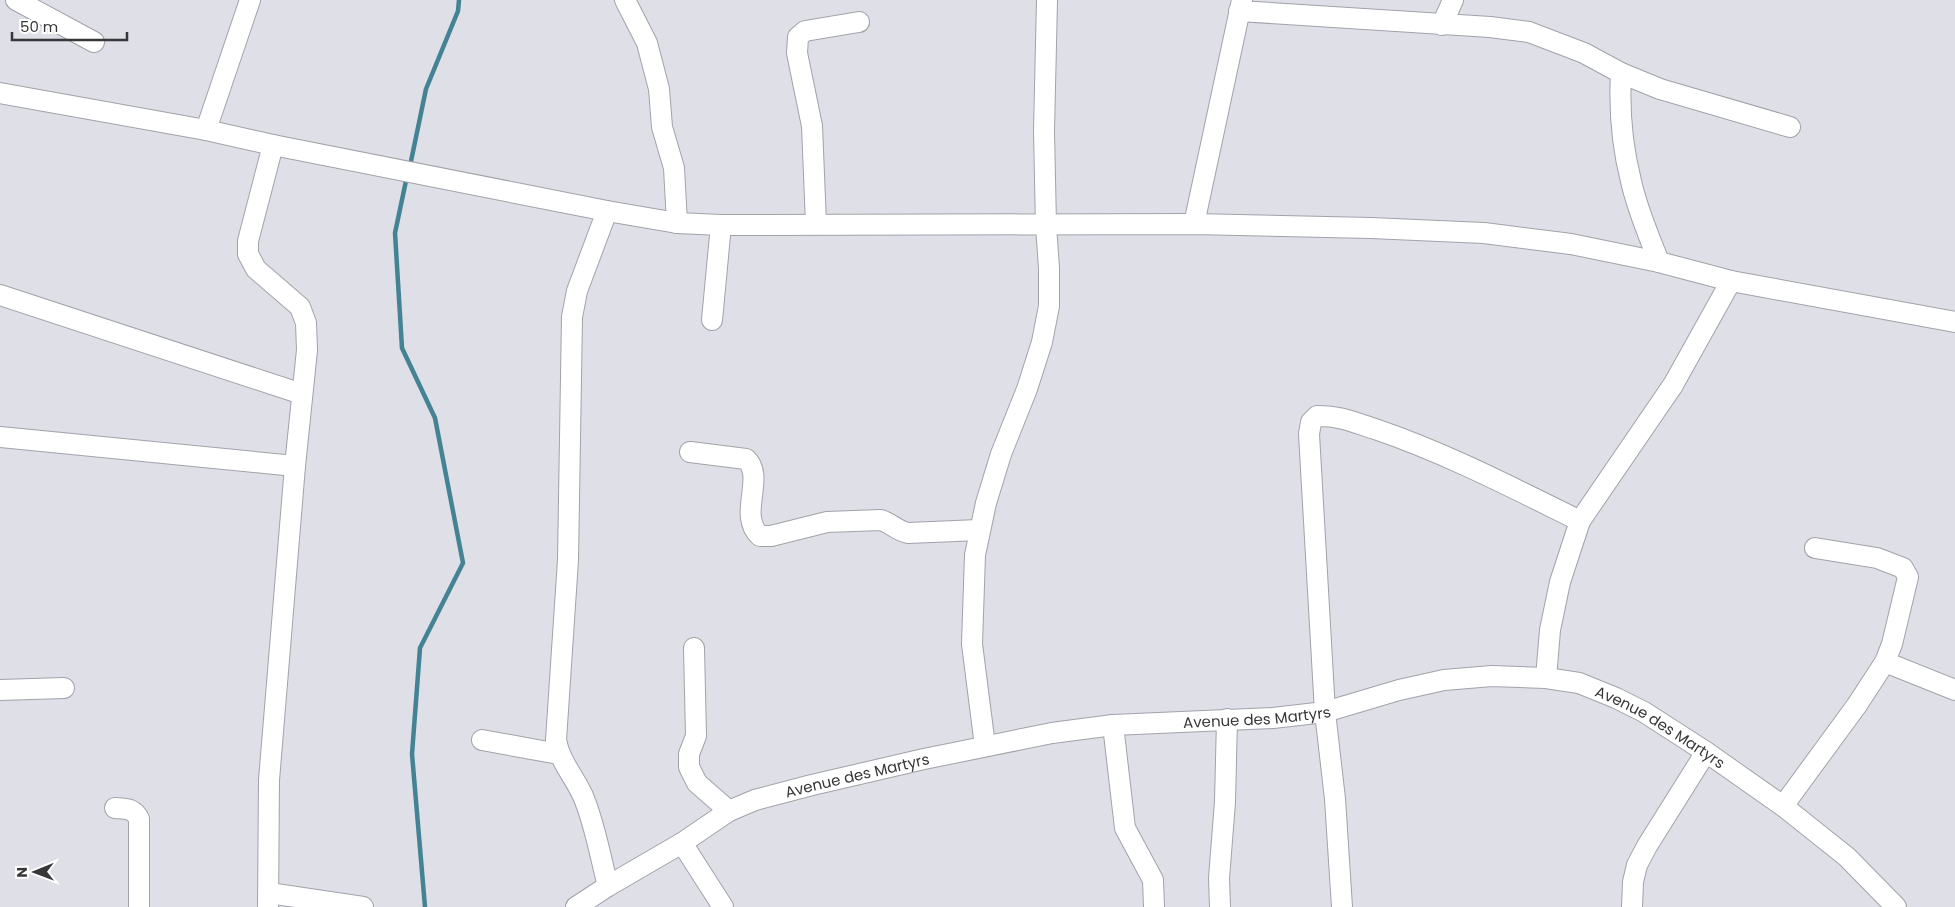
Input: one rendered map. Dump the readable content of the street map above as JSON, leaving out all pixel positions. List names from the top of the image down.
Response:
{
  "streets": {
    "street": ["Avenue des Martyrs"]
  },
  "scale_bar": "50 m",
  "north": "left"
}
